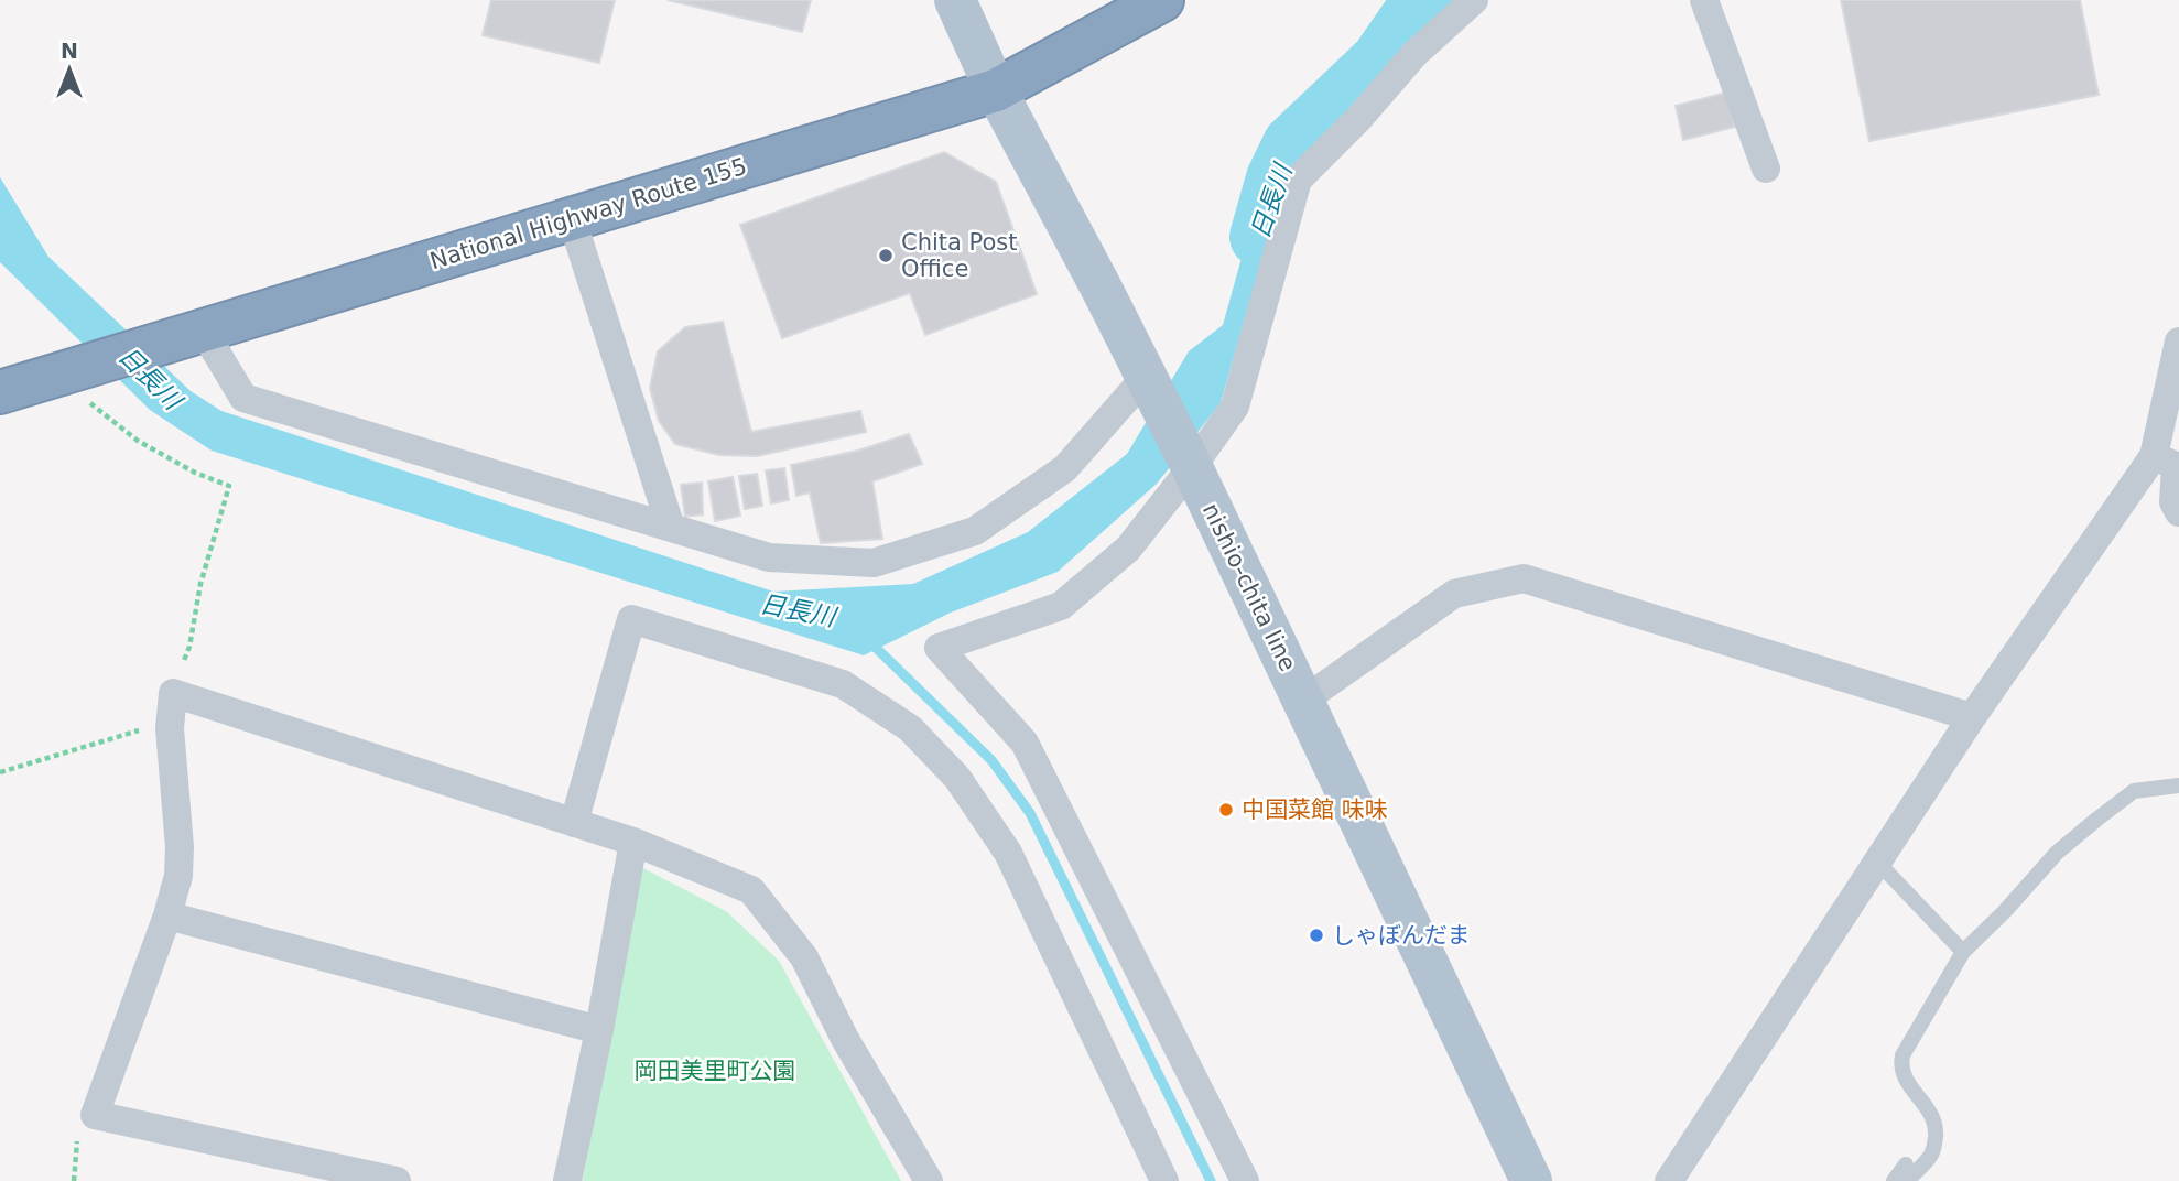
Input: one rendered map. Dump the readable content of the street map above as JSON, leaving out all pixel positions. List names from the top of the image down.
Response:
{
  "streets": {
    "highway": ["National Highway Route 155"],
    "main road": ["nishio-chita line"]
  },
  "crossings": [
    ["National Highway Route 155", "nishio-chita line"]
  ],
  "water": ["日長川"],
  "parks": ["岡田美里町公園"],
  "places": ["Chita Post Office", "中国菜館 味味", "しゃぼんだま"],
  "north": "top"
}
